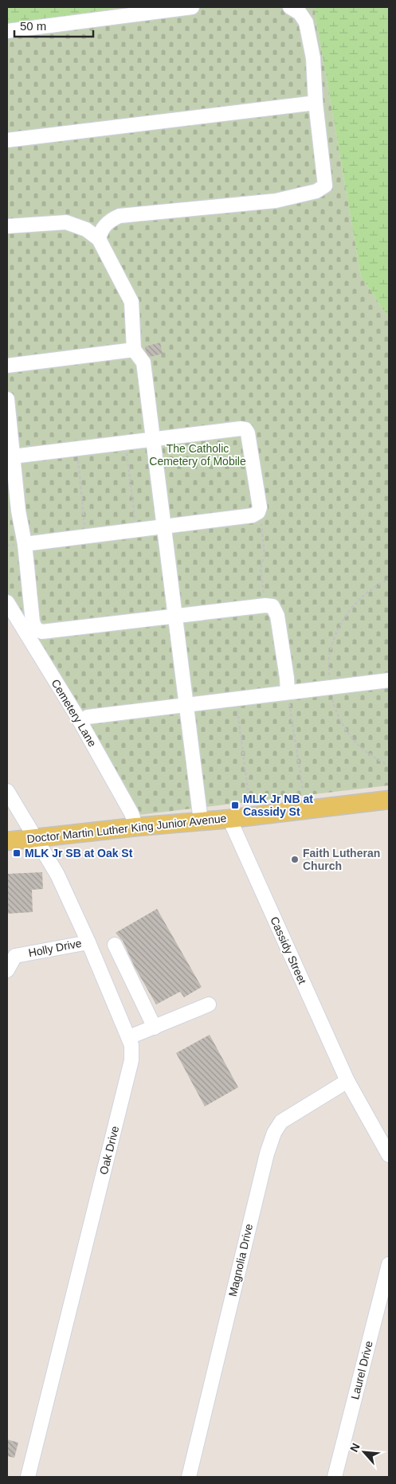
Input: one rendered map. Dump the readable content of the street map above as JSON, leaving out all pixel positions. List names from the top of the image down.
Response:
{
  "streets": {
    "main road": ["Doctor Martin Luther King Junior Avenue"],
    "street": [
      "Cemetery Lane",
      "Holly Drive",
      "Cassidy Street",
      "Oak Drive",
      "Magnolia Drive",
      "Laurel Drive"
    ]
  },
  "crossings": [
    ["Cemetery Lane", "Doctor Martin Luther King Junior Avenue"],
    ["Doctor Martin Luther King Junior Avenue", "Cassidy Street"],
    ["Doctor Martin Luther King Junior Avenue", "Oak Drive"],
    ["Holly Drive", "Oak Drive"],
    ["Cassidy Street", "Magnolia Drive"]
  ],
  "parks": ["The Catholic Cemetery of Mobile"],
  "places": {
    "transit": ["MLK Jr NB at Cassidy St", "MLK Jr SB at Oak St"],
    "other": ["Faith Lutheran Church"]
  },
  "scale_bar": "50 m",
  "north": "top left"
}
